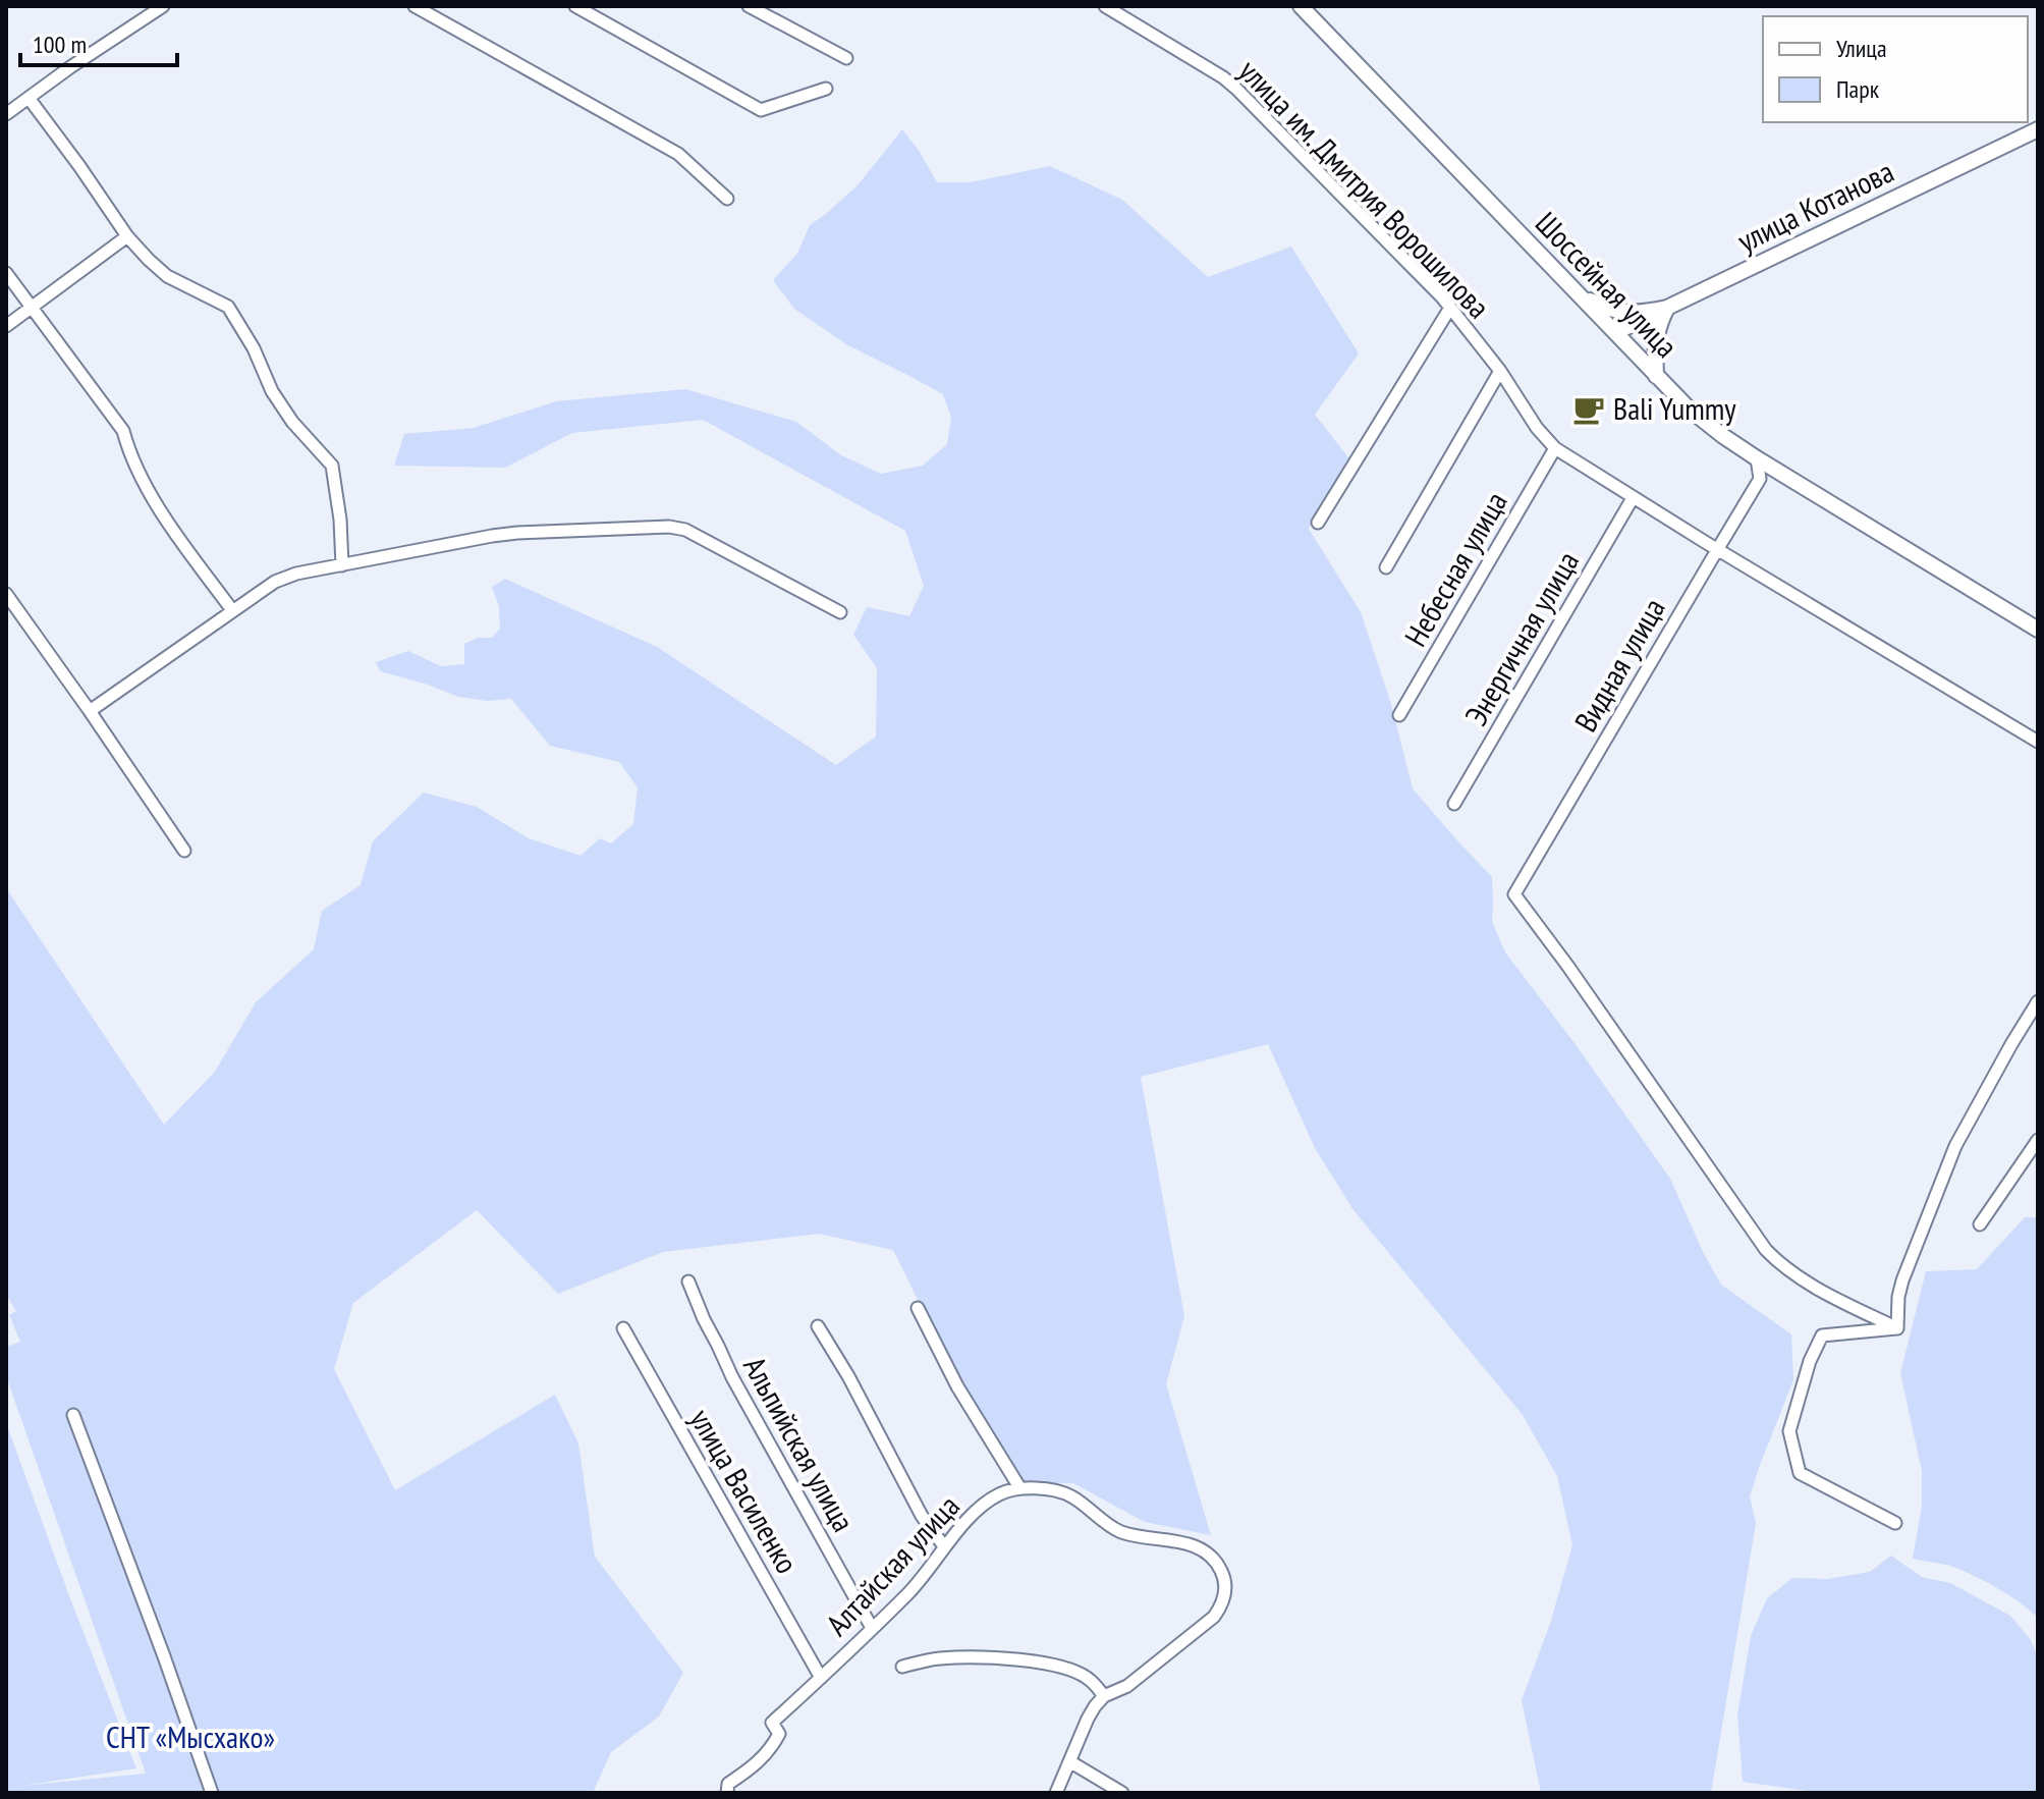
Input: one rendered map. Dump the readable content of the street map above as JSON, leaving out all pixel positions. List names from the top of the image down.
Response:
{
  "streets": {
    "street": [
      "улица им. Дмитрия Ворошилова",
      "улица Котанова",
      "Шоссейная улица",
      "Небесная улица",
      "Энергичная улица",
      "Видная улица",
      "Альпийская улица",
      "улица Василенко",
      "Алтайская улица"
    ]
  },
  "crossings": [
    ["улица им. Дмитрия Ворошилова", "Небесная улица"],
    ["улица им. Дмитрия Ворошилова", "Энергичная улица"],
    ["улица им. Дмитрия Ворошилова", "Видная улица"],
    ["улица Котанова", "Шоссейная улица"],
    ["Шоссейная улица", "Видная улица"],
    ["Альпийская улица", "Алтайская улица"],
    ["улица Василенко", "Алтайская улица"]
  ],
  "parks": ["СНТ «Мысхако»"],
  "places": {
    "cafe": ["Bali Yummy"]
  },
  "legend": ["Улица", "Парк"],
  "scale_bar": "100 m"
}
